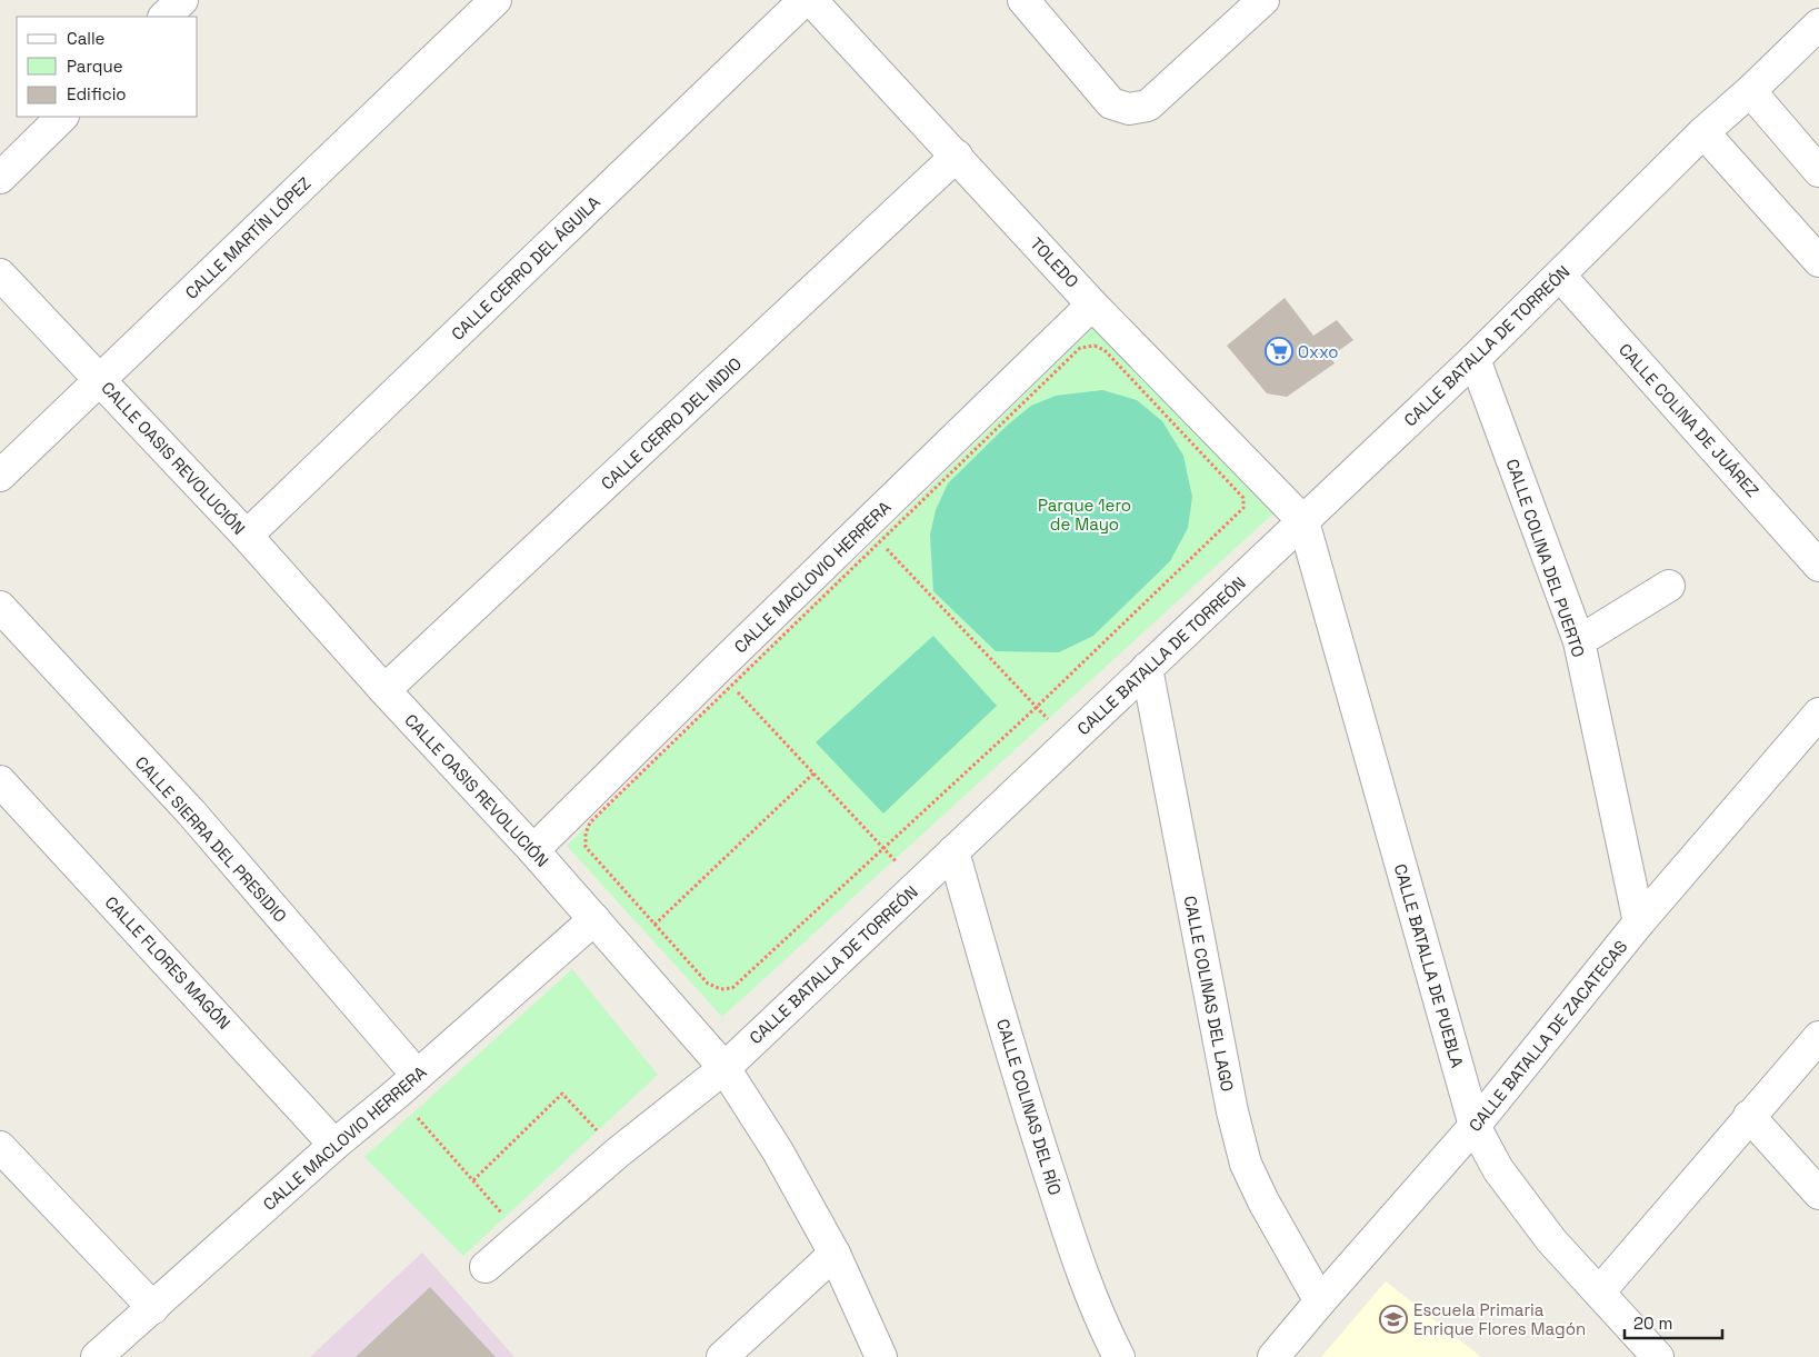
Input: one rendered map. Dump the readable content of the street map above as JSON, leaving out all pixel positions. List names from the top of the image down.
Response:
{
  "streets": {
    "street": [
      "CALLE MARTÍN LÓPEZ",
      "TOLEDO",
      "CALLE CERRO DEL ÁGUILA",
      "CALLE BATALLA DE TORREÓN",
      "CALLE COLINA DE JUÁREZ",
      "CALLE CERRO DEL INDIO",
      "CALLE OASIS REVOLUCIÓN",
      "CALLE COLINA DEL PUERTO",
      "CALLE MACLOVIO HERRERA",
      "CALLE SIERRA DEL PRESIDIO",
      "CALLE FLORES MAGÓN",
      "CALLE BATALLA DE PUEBLA",
      "CALLE COLINAS DEL LAGO",
      "CALLE BATALLA DE ZACATECAS",
      "CALLE COLINAS DEL RÍO"
    ]
  },
  "crossings": [
    ["CALLE MARTÍN LÓPEZ", "CALLE OASIS REVOLUCIÓN"],
    ["TOLEDO", "CALLE BATALLA DE TORREÓN"],
    ["TOLEDO", "CALLE CERRO DEL INDIO"],
    ["TOLEDO", "CALLE MACLOVIO HERRERA"],
    ["TOLEDO", "CALLE BATALLA DE PUEBLA"],
    ["CALLE CERRO DEL ÁGUILA", "CALLE OASIS REVOLUCIÓN"],
    ["CALLE BATALLA DE TORREÓN", "CALLE COLINA DE JUÁREZ"],
    ["CALLE BATALLA DE TORREÓN", "CALLE OASIS REVOLUCIÓN"],
    ["CALLE BATALLA DE TORREÓN", "CALLE COLINA DEL PUERTO"],
    ["CALLE BATALLA DE TORREÓN", "CALLE BATALLA DE PUEBLA"],
    ["CALLE BATALLA DE TORREÓN", "CALLE COLINAS DEL LAGO"],
    ["CALLE BATALLA DE TORREÓN", "CALLE COLINAS DEL RÍO"],
    ["CALLE CERRO DEL INDIO", "CALLE OASIS REVOLUCIÓN"],
    ["CALLE OASIS REVOLUCIÓN", "CALLE MACLOVIO HERRERA"],
    ["CALLE COLINA DEL PUERTO", "CALLE BATALLA DE ZACATECAS"],
    ["CALLE MACLOVIO HERRERA", "CALLE SIERRA DEL PRESIDIO"],
    ["CALLE MACLOVIO HERRERA", "CALLE FLORES MAGÓN"],
    ["CALLE BATALLA DE PUEBLA", "CALLE BATALLA DE ZACATECAS"],
    ["CALLE COLINAS DEL LAGO", "CALLE BATALLA DE ZACATECAS"]
  ],
  "parks": ["Parque 1ero de Mayo"],
  "places": {
    "supermarket": ["Oxxo"],
    "school or university": ["Escuela Primaria Enrique Flores Magón"]
  },
  "legend": ["Calle", "Parque", "Edificio"],
  "scale_bar": "20 m"
}
